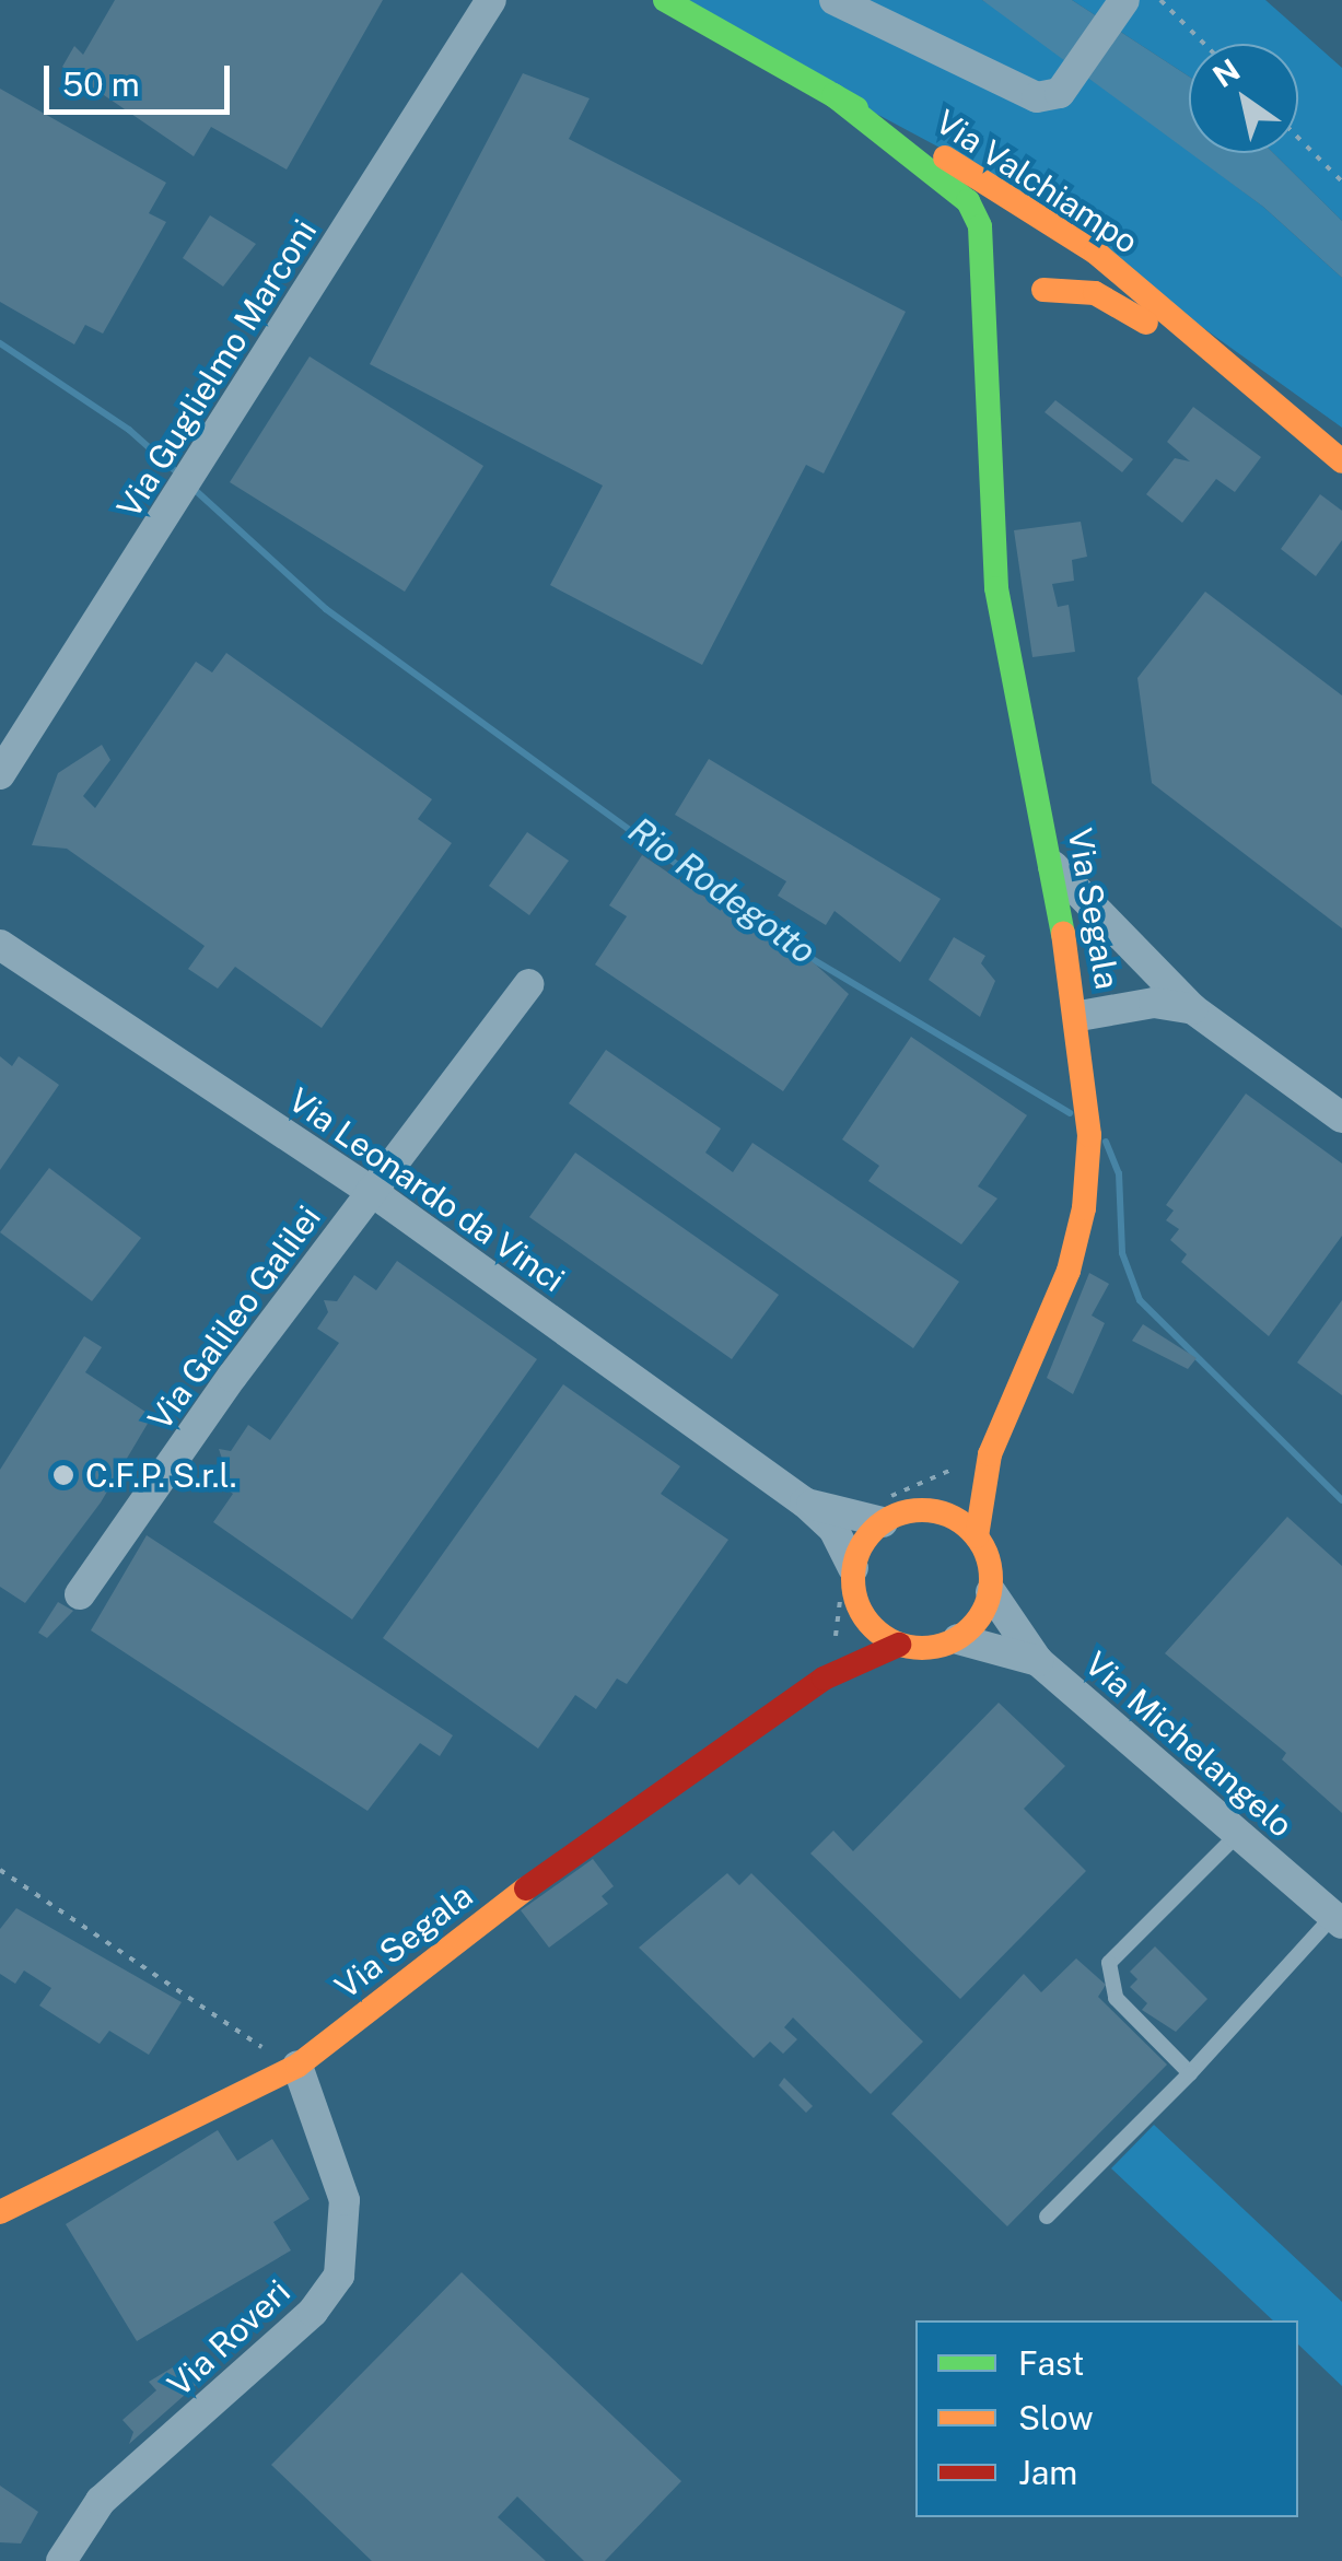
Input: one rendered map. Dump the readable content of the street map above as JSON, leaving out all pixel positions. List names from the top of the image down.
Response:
{
  "streets": {
    "street": [
      "Via Valchiampo",
      "Via Guglielmo Marconi",
      "Via Segala",
      "Via Leonardo da Vinci",
      "Via Galileo Galilei",
      "Via Michelangelo",
      "Via Roveri"
    ]
  },
  "crossings": [
    ["Via Valchiampo", "Via Segala"],
    ["Via Segala", "Via Leonardo da Vinci"],
    ["Via Segala", "Via Michelangelo"],
    ["Via Segala", "Via Roveri"],
    ["Via Leonardo da Vinci", "Via Galileo Galilei"],
    ["Via Leonardo da Vinci", "Via Michelangelo"]
  ],
  "water": ["Rio Rodegotto"],
  "places": ["C.F.P. S.r.l."],
  "legend": ["Fast", "Slow", "Jam"],
  "scale_bar": "50 m",
  "north": "top left"
}
